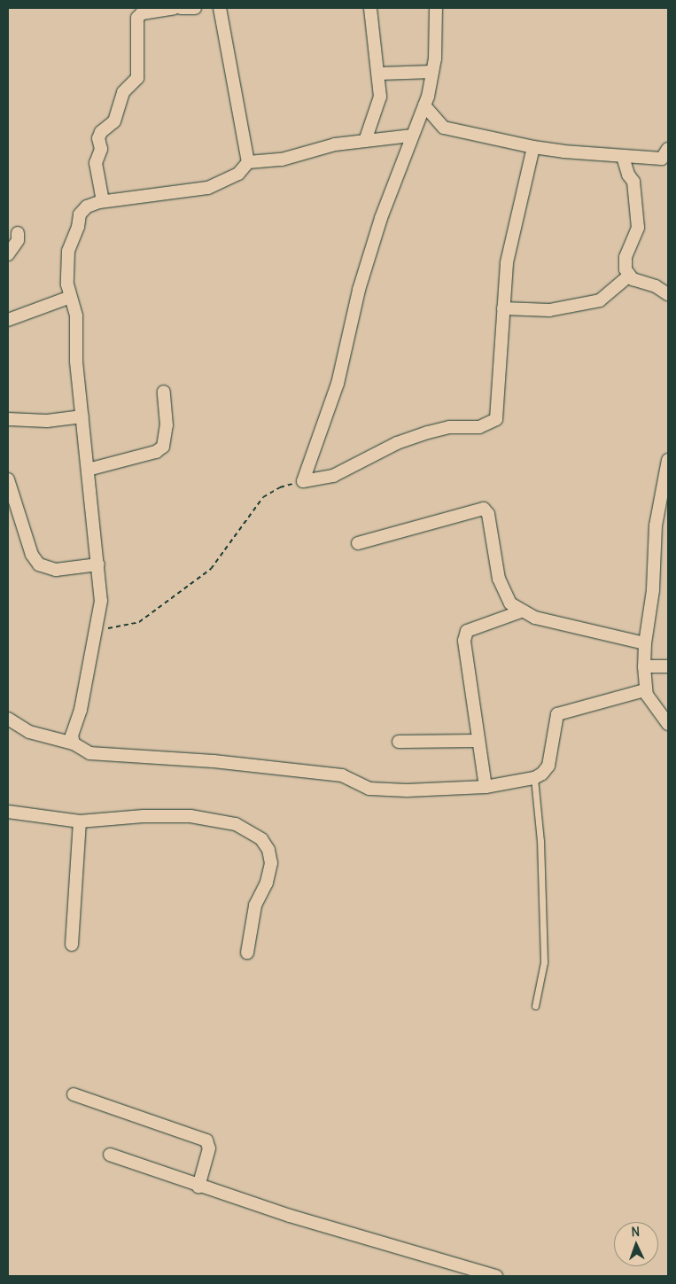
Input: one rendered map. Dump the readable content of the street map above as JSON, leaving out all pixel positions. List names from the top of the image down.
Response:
{
  "north": "top"
}
